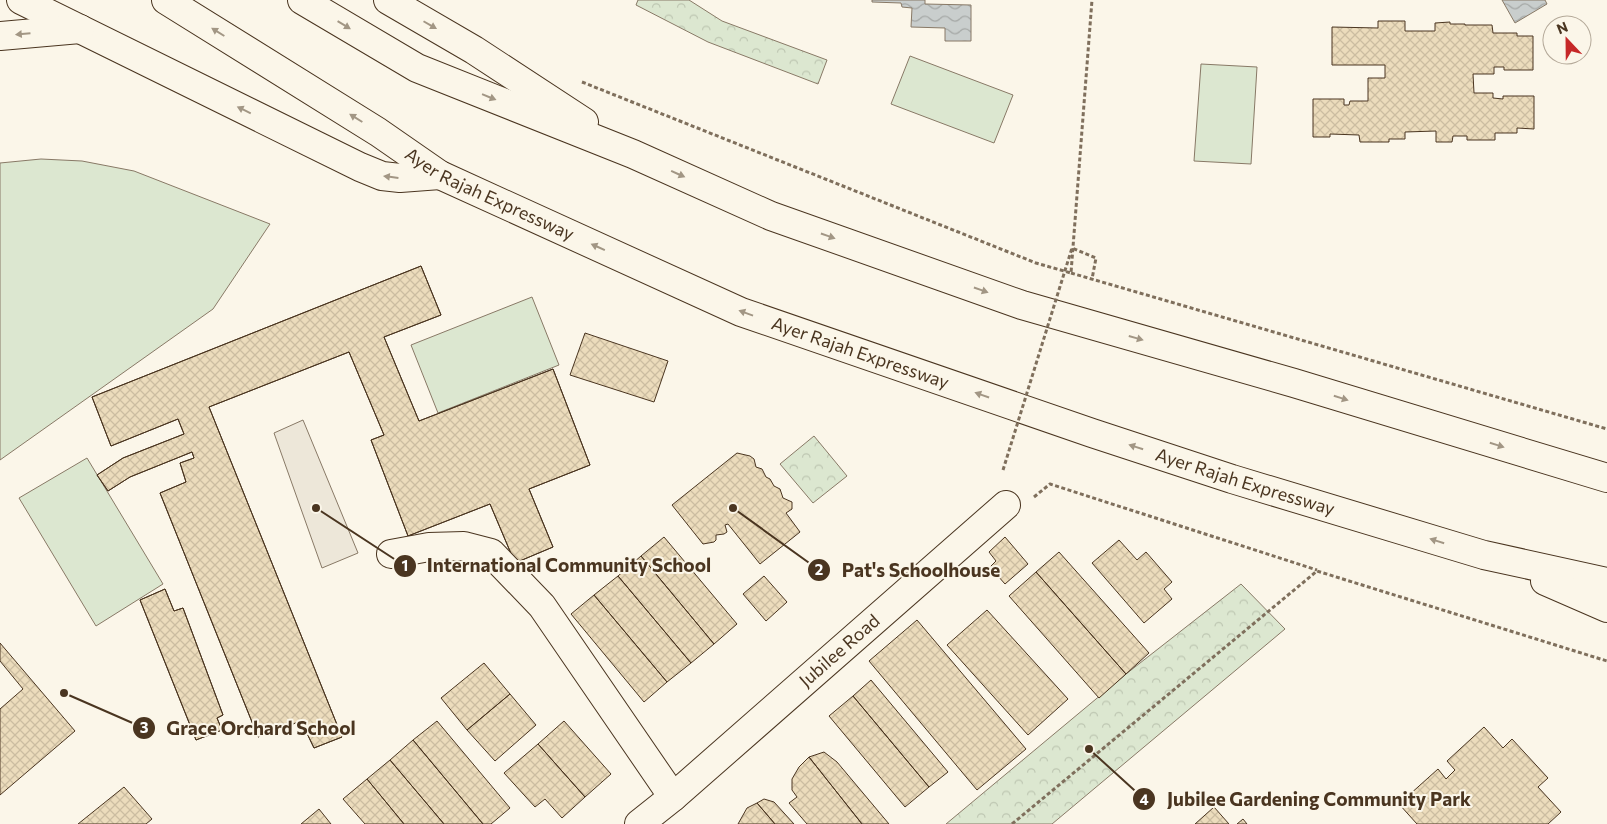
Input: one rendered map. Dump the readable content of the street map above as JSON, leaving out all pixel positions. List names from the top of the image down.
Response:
{
  "streets": {
    "main road": ["Ayer Rajah Expressway", "Jubilee Road"]
  },
  "places": [
    "International Community School",
    "Pat's Schoolhouse",
    "Grace Orchard School",
    "Jubilee Gardening Community Park"
  ],
  "north": "top"
}
